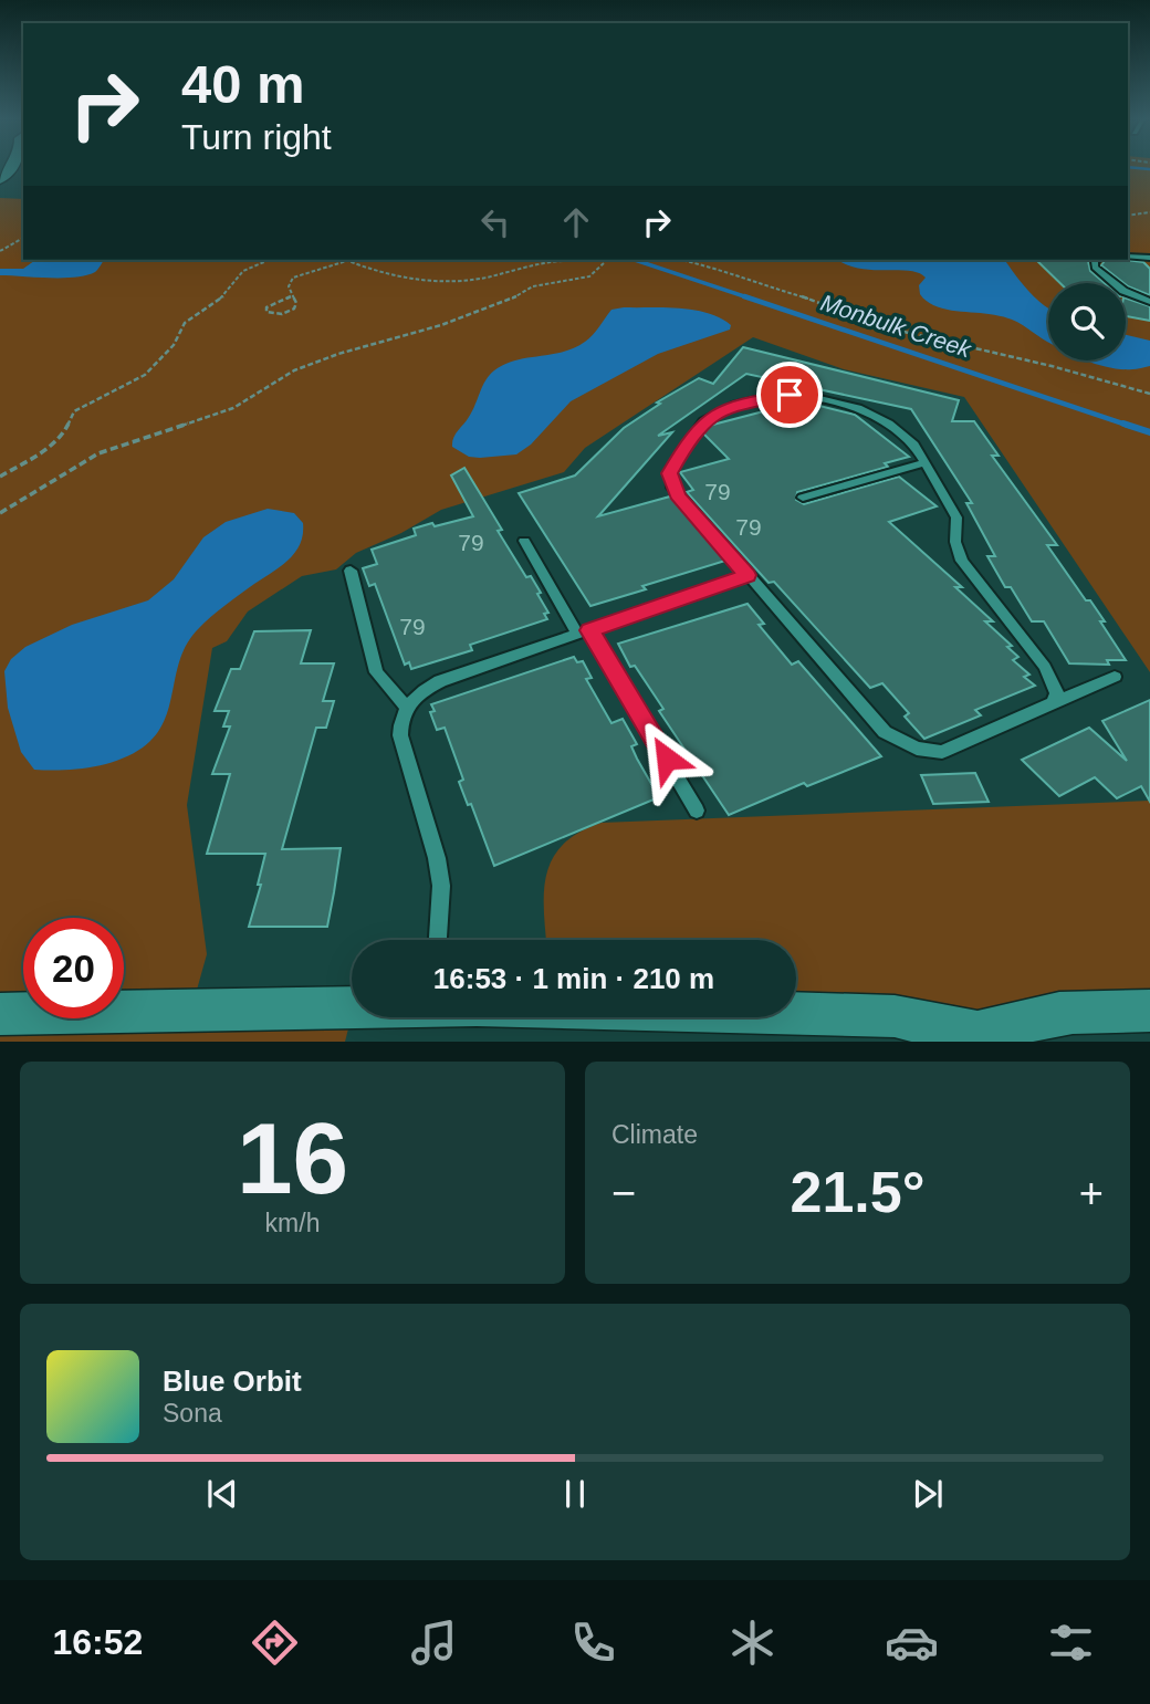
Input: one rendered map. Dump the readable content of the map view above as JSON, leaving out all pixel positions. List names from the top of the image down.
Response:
{
  "water": ["Monbulk Creek"],
  "house_numbers": [
    "79",
    "79",
    "79",
    "79"
  ],
  "page": {
    "turn": ["40 m", "Turn right"],
    "limit": "20",
    "trip": "16:53 · 1 min · 210 m",
    "tile": [
      ["16", "km/h"],
      "Climate"
    ],
    "heat": ["−", "21.5°", "+"],
    "song": ["Blue Orbit", "Sona"],
    "tabs": "16:52"
  }
}
